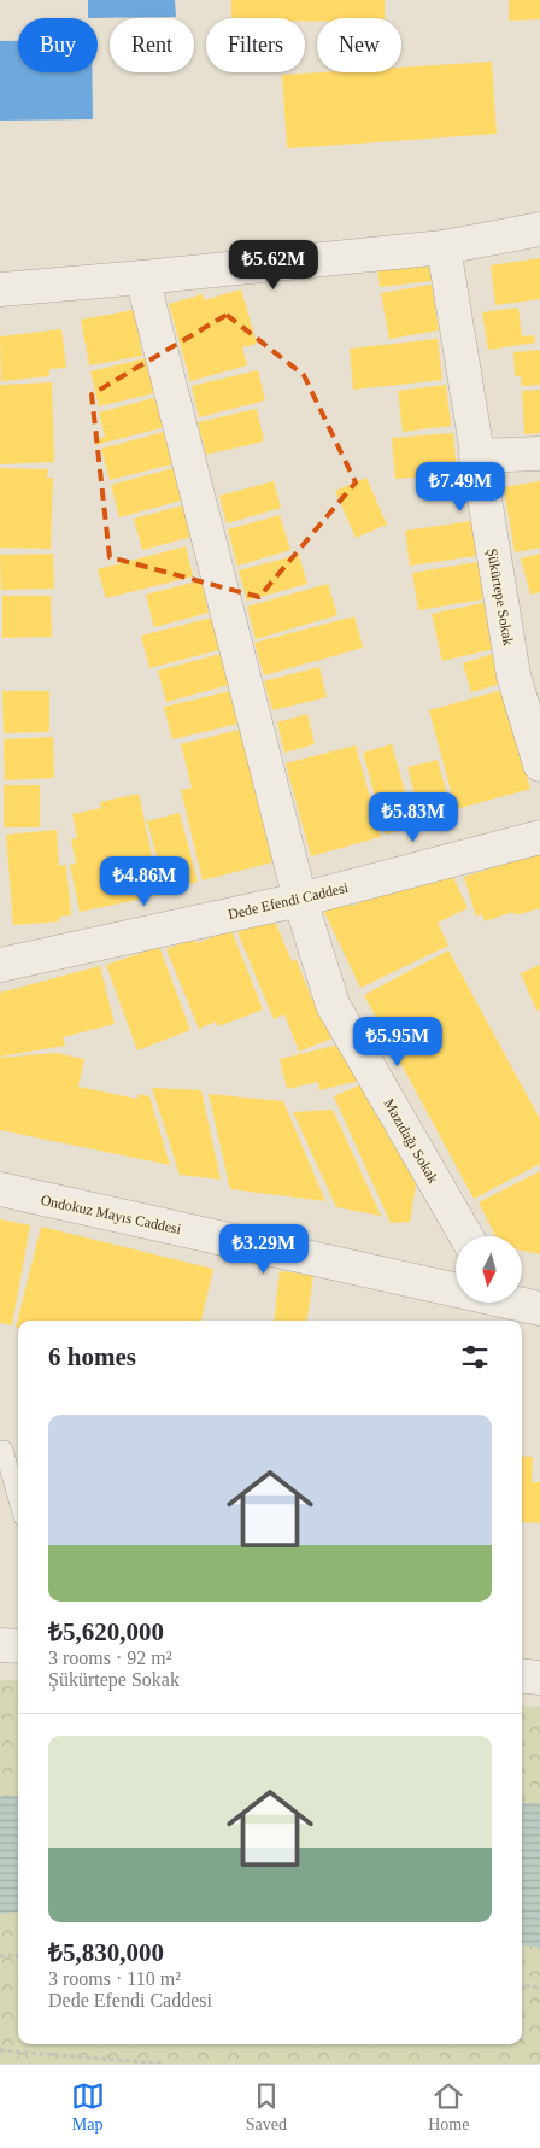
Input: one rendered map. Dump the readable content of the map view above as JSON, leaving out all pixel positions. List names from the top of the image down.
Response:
{
  "streets": {
    "street": [
      "Şükürtepe Sokak",
      "Dede Efendi Caddesi",
      "Mazıdağı Sokak",
      "Ondokuz Mayıs Caddesi"
    ]
  },
  "crossings": [
    ["Dede Efendi Caddesi", "Mazıdağı Sokak"]
  ],
  "north": "bottom",
  "page": {
    "chip": [
      "Buy",
      "Rent",
      "Filters",
      "New"
    ],
    "price": [
      "₺5.62M",
      "₺7.49M",
      "₺5.83M",
      "₺4.86M",
      "₺5.95M",
      "₺3.29M"
    ],
    "heading": "6 homes",
    "list": [
      {
        "name": "₺5,620,000",
        "note": "3 rooms · 92 m² · Şükürtepe Sokak"
      },
      {
        "name": "₺5,830,000",
        "note": "3 rooms · 110 m² · Dede Efendi Caddesi"
      }
    ],
    "tabs": ["Map", "Saved", "Home"]
  }
}
